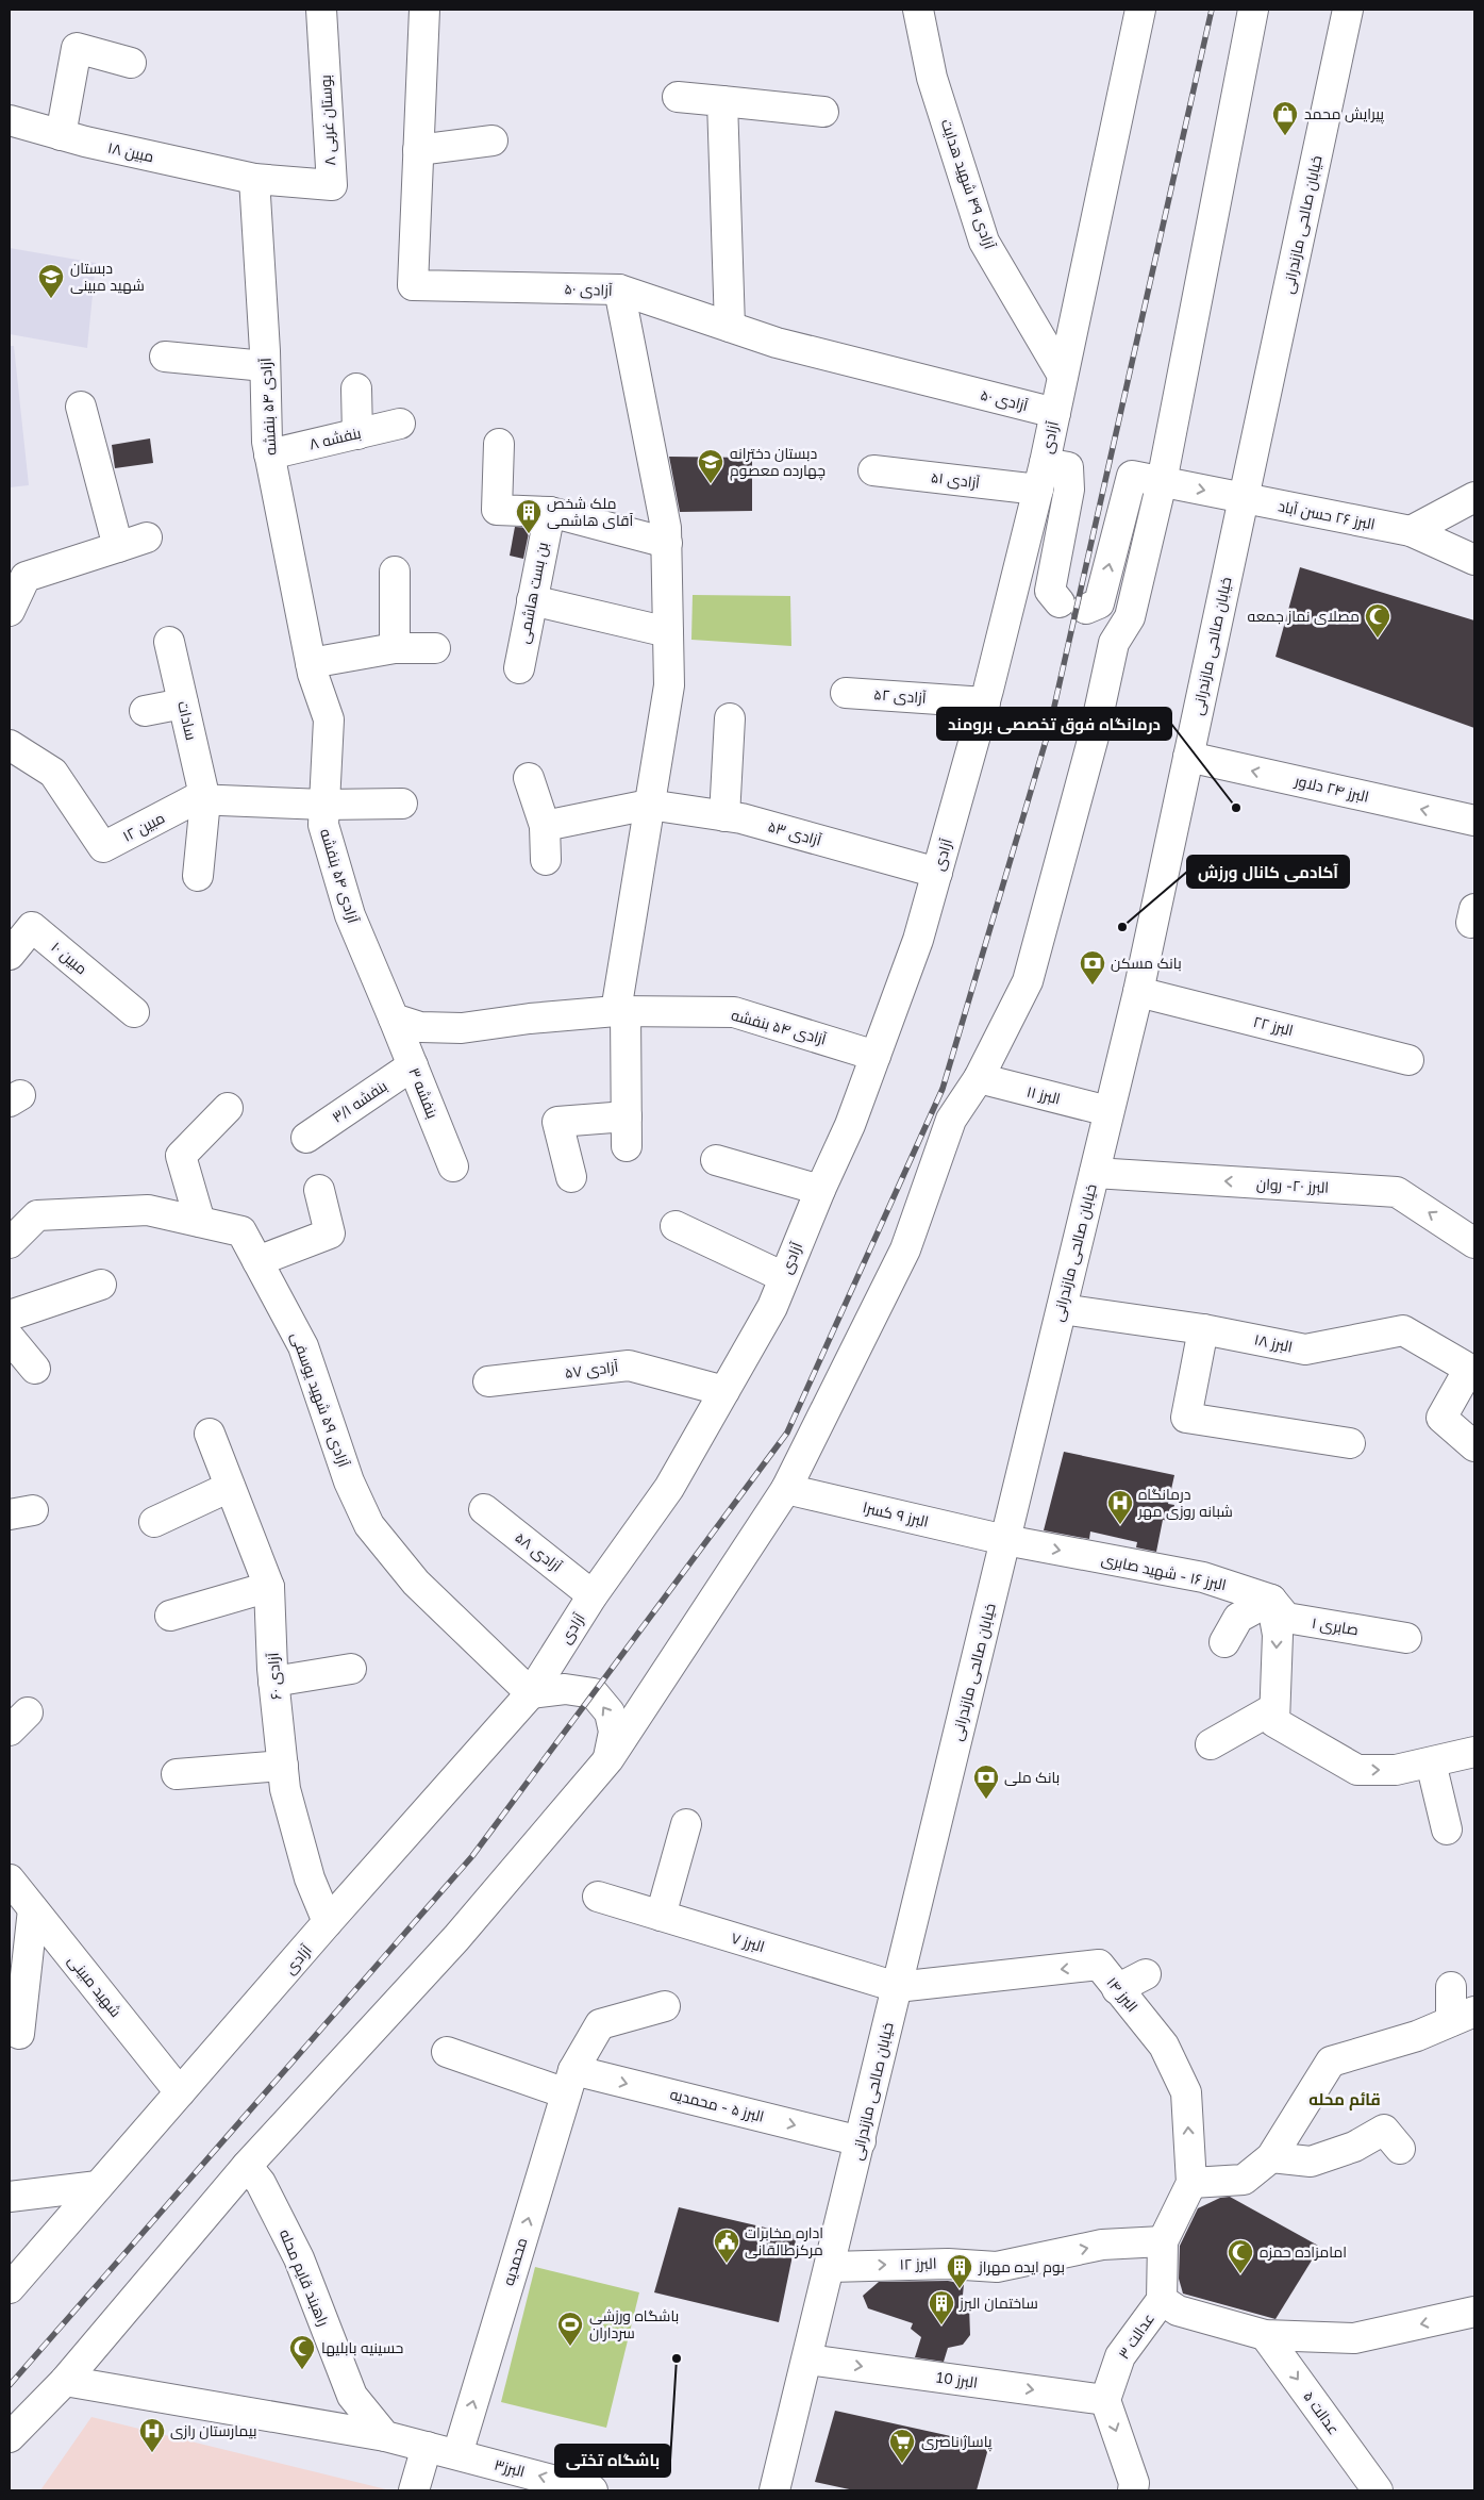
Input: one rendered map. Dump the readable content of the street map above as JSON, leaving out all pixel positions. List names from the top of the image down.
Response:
{
  "streets": {
    "street": [
      "بوستان غربی ۸",
      "مبین ۱۸",
      "آزادی ۴۹ شهید هدایت",
      "خیابان صالحی مازندرانی",
      "آزادی ۵۰",
      "آزادی ۵۴ بنفشه",
      "آزادی",
      "بنفشه ۸",
      "آزادی ۵۱",
      "البرز ۲۶ حسن آباد",
      "بن بست هاشمی",
      "آزادی ۵۲",
      "سادات",
      "البرز ۲۴ دلاور",
      "مبین ۱۲",
      "آزادی ۵۳",
      "مبین ۱۰",
      "البرز ۲۲",
      "بنفشه ۳",
      "البرز ۱۱",
      "بنفشه ۳/۱",
      "البرز ۲۰- روان",
      "البرز ۱۸",
      "آزادی ۵۷",
      "آزادی ۵۹ شهید یوسفی",
      "البرز ۹ کسرا",
      "آزادی ۵۸",
      "البرز ۱۶ - شهید صابری",
      "صابری ۱",
      "آزادی ۶۰",
      "البرز ۷",
      "شهید مبینی",
      "البرز ۱۴",
      "البرز ۵ - محمدیه",
      "محمدیه",
      "البرز ۱۲",
      "راهبند قایم محله",
      "عدالت ۳",
      "البرز 10",
      "عدالت ۵",
      "البرز۳"
    ]
  },
  "crossings": [
    ["بوستان غربی ۸", "مبین ۱۸"],
    ["بوستان غربی ۸", "آزادی ۵۴ بنفشه"],
    ["مبین ۱۸", "آزادی ۵۴ بنفشه"],
    ["آزادی ۴۹ شهید هدایت", "آزادی"],
    ["خیابان صالحی مازندرانی", "البرز ۲۶ حسن آباد"],
    ["خیابان صالحی مازندرانی", "البرز ۲۴ دلاور"],
    ["خیابان صالحی مازندرانی", "البرز ۲۲"],
    ["خیابان صالحی مازندرانی", "البرز ۱۱"],
    ["خیابان صالحی مازندرانی", "البرز ۲۰- روان"],
    ["خیابان صالحی مازندرانی", "البرز ۱۸"],
    ["خیابان صالحی مازندرانی", "البرز ۹ کسرا"],
    ["خیابان صالحی مازندرانی", "البرز ۱۶ - شهید صابری"],
    ["خیابان صالحی مازندرانی", "البرز ۷"],
    ["خیابان صالحی مازندرانی", "البرز ۱۴"],
    ["خیابان صالحی مازندرانی", "البرز ۵ - محمدیه"],
    ["خیابان صالحی مازندرانی", "البرز ۱۲"],
    ["خیابان صالحی مازندرانی", "البرز 10"],
    ["آزادی ۵۰", "آزادی"],
    ["آزادی ۵۴ بنفشه", "آزادی"],
    ["آزادی ۵۴ بنفشه", "بنفشه ۸"],
    ["آزادی ۵۴ بنفشه", "مبین ۱۲"],
    ["آزادی ۵۴ بنفشه", "بنفشه ۳"],
    ["آزادی", "آزادی ۵۱"],
    ["آزادی", "آزادی ۵۲"],
    ["آزادی", "آزادی ۵۳"],
    ["آزادی", "آزادی ۵۷"],
    ["آزادی", "آزادی ۵۹ شهید یوسفی"],
    ["آزادی", "آزادی ۵۸"],
    ["آزادی", "آزادی ۶۰"],
    ["آزادی", "شهید مبینی"],
    ["آزادی ۵۱", "البرز ۲۶ حسن آباد"],
    ["سادات", "مبین ۱۲"],
    ["بنفشه ۳", "بنفشه ۳/۱"],
    ["البرز ۹ کسرا", "البرز ۱۶ - شهید صابری"],
    ["البرز ۱۶ - شهید صابری", "صابری ۱"],
    ["البرز ۷", "البرز ۱۴"],
    ["البرز ۱۴", "البرز ۱۲"],
    ["البرز ۱۴", "عدالت ۳"],
    ["البرز ۵ - محمدیه", "محمدیه"],
    ["محمدیه", "البرز۳"],
    ["البرز ۱۲", "عدالت ۳"],
    ["عدالت ۳", "البرز 10"]
  ],
  "one_way": [
    "البرز ۲۴ دلاور",
    "البرز ۲۰- روان",
    "البرز ۱۶ - شهید صابری",
    "البرز ۵ - محمدیه",
    "البرز ۱۲",
    "البرز 10",
    "عدالت ۵",
    "البرز۳"
  ],
  "districts": ["قائم محله"],
  "places": {
    "shop": ["پیرایش محمد"],
    "school or university": ["دبستان شهید مبینی", "دبستان دخترانه چهارده معصوم"],
    "building": ["ملک شخص آقای هاشمی", "بوم ایده مهراز", "ساختمان البرز"],
    "mosque": ["مصلای نماز جمعه", "امامزاده حمزه", "حسینیه بابلیها"],
    "other": ["درمانگاه فوق تخصصی برومند", "آکادمی کانال ورزش", "باشگاه تختی"],
    "bank": ["بانک مسکن", "بانک ملی"],
    "hospital": ["درمانگاه شبانه روزی مهر", "بیمارستان رازی"],
    "public building": ["اداره مخابرات مرکزطالقانی"],
    "sports": ["باشگاه ورزشی سرداران"],
    "supermarket": ["پاساژ ناصری"]
  }
}
